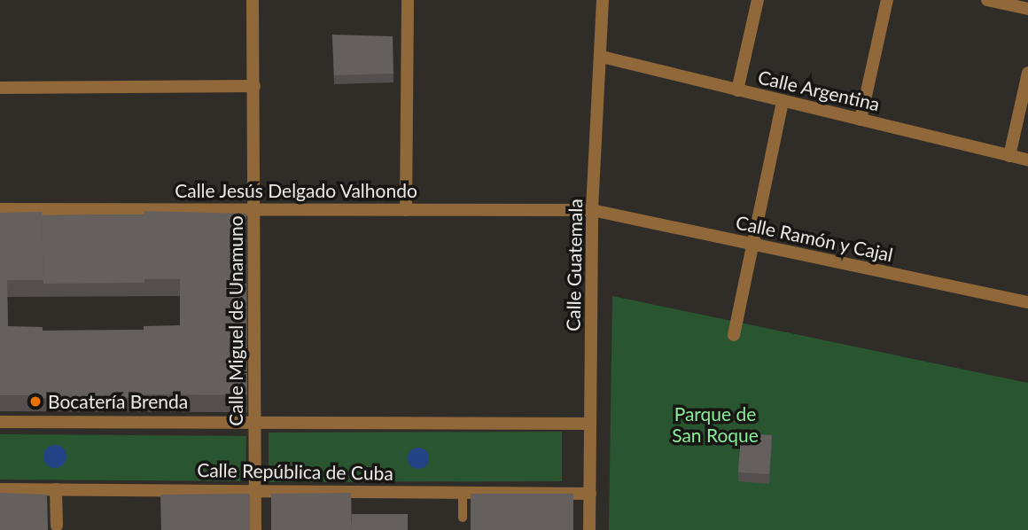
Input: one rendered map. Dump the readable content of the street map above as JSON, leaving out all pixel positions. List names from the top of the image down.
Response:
{
  "streets": {
    "street": [
      "Calle Argentina",
      "Calle Jesús Delgado Valhondo",
      "Calle Ramón y Cajal",
      "Calle Guatemala",
      "Calle Miguel de Unamuno",
      "Calle República de Cuba"
    ]
  },
  "crossings": [
    ["Calle Argentina", "Calle Guatemala"],
    ["Calle Jesús Delgado Valhondo", "Calle Ramón y Cajal"],
    ["Calle Jesús Delgado Valhondo", "Calle Guatemala"],
    ["Calle Jesús Delgado Valhondo", "Calle Miguel de Unamuno"],
    ["Calle Ramón y Cajal", "Calle Guatemala"],
    ["Calle Guatemala", "Calle República de Cuba"],
    ["Calle Miguel de Unamuno", "Calle República de Cuba"]
  ],
  "parks": ["Parque de San Roque"],
  "places": ["Bocatería Brenda"]
}
